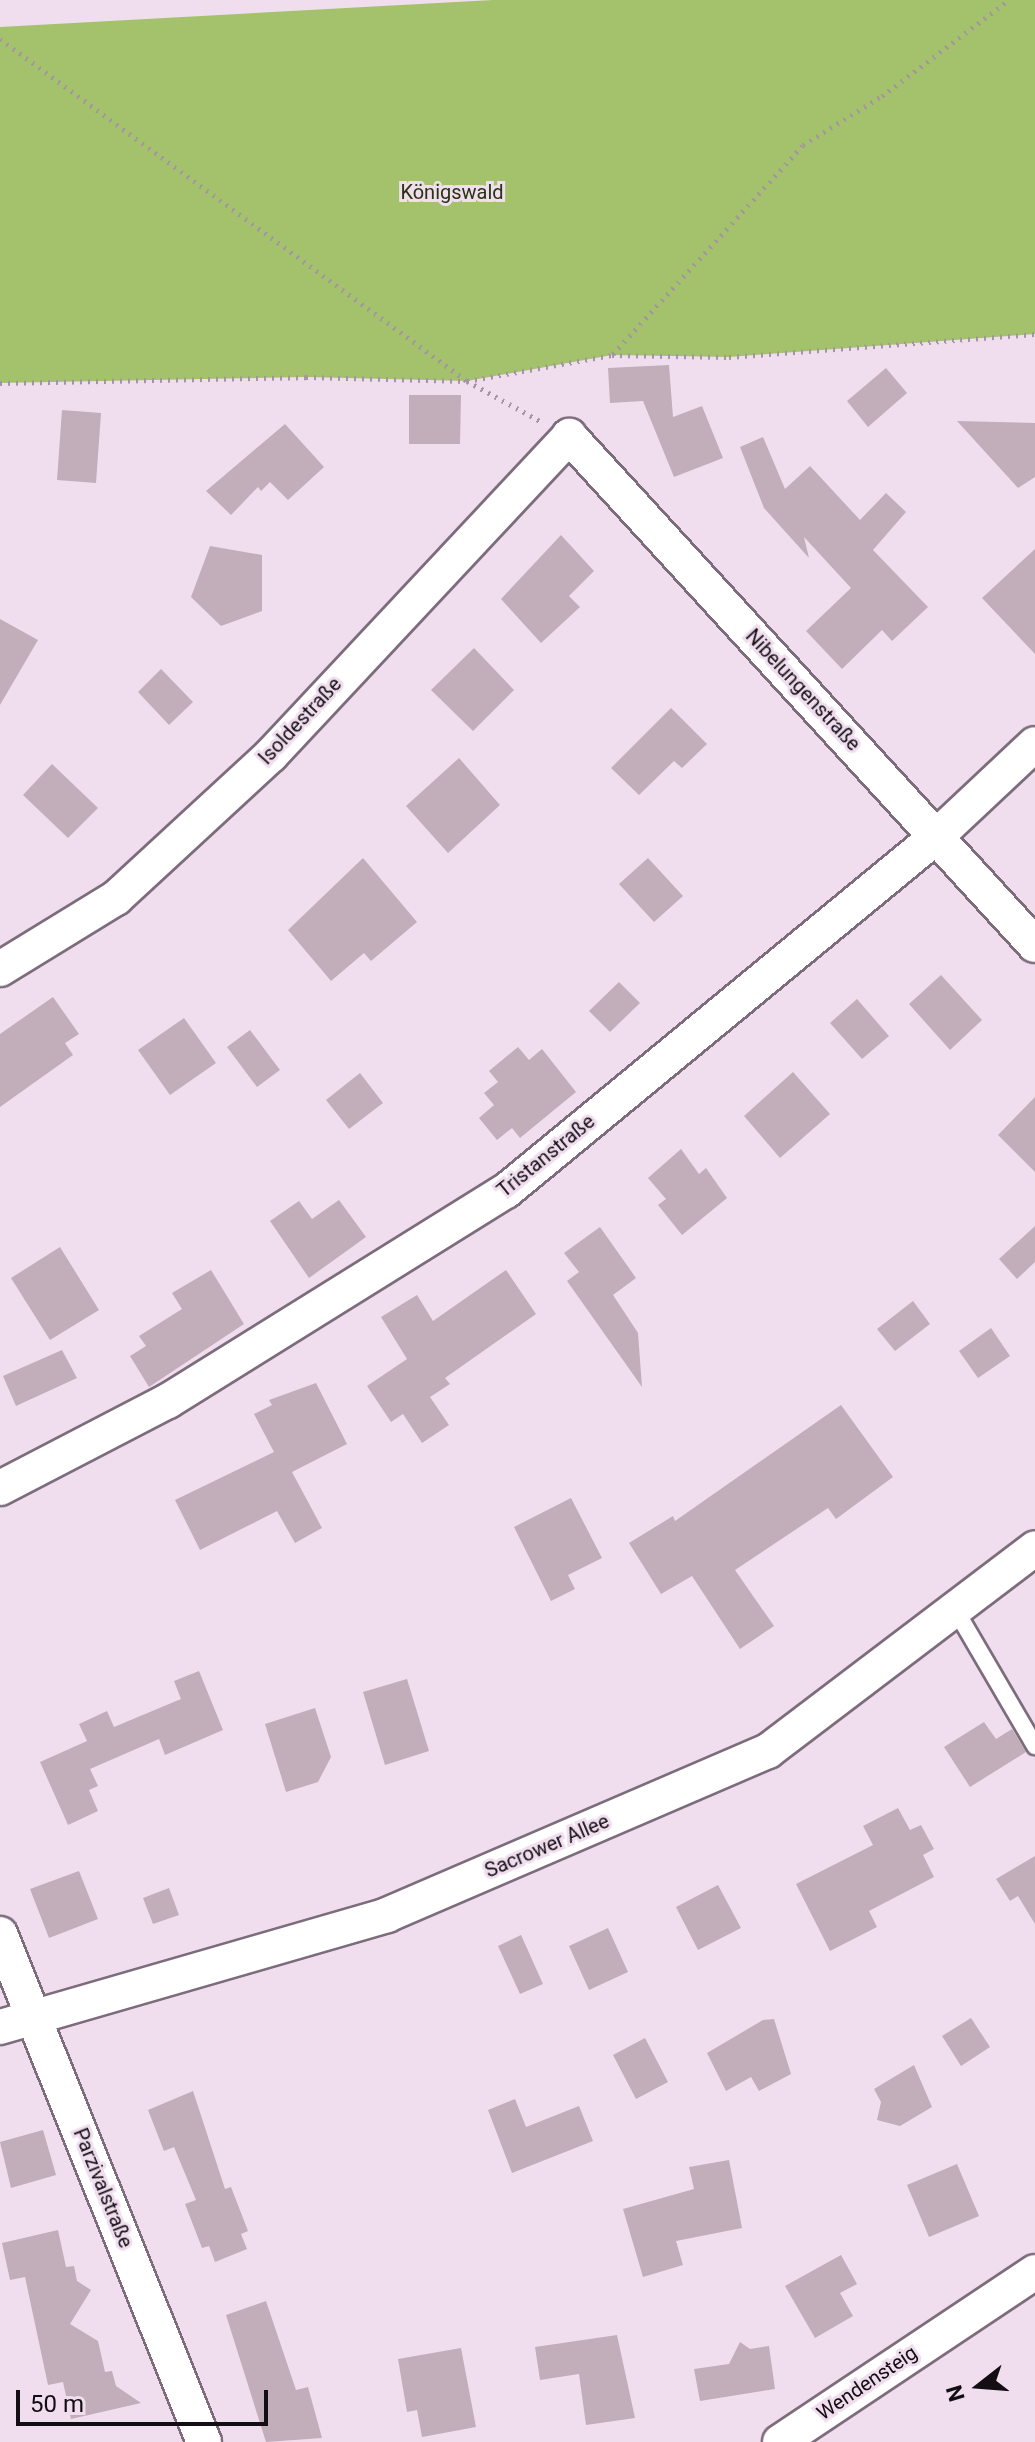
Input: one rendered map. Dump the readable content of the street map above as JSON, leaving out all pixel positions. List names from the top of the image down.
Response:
{
  "streets": {
    "street": [
      "Nibelungenstraße",
      "Isoldestraße",
      "Tristanstraße",
      "Sacrower Allee",
      "Parzivalstraße",
      "Wendensteig"
    ]
  },
  "crossings": [
    ["Nibelungenstraße", "Isoldestraße"],
    ["Nibelungenstraße", "Tristanstraße"],
    ["Sacrower Allee", "Parzivalstraße"]
  ],
  "parks": ["Königswald"],
  "scale_bar": "50 m",
  "north": "left"
}
